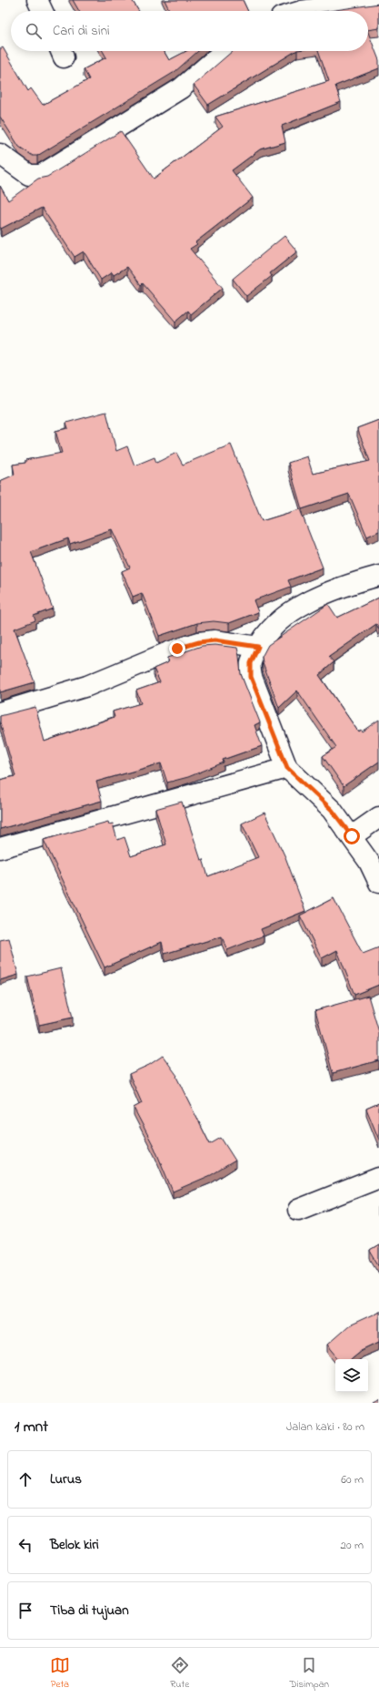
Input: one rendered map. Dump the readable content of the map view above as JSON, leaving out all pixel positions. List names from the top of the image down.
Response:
{
  "page": {
    "search": "Cari di sini",
    "heading": ["1 mnt", "Jalan kaki · 80 m"],
    "list": [
      ["Lurus", "60 m"],
      ["Belok kiri", "20 m"],
      "Tiba di tujuan"
    ],
    "nav": ["Peta", "Rute", "Disimpan"]
  }
}
